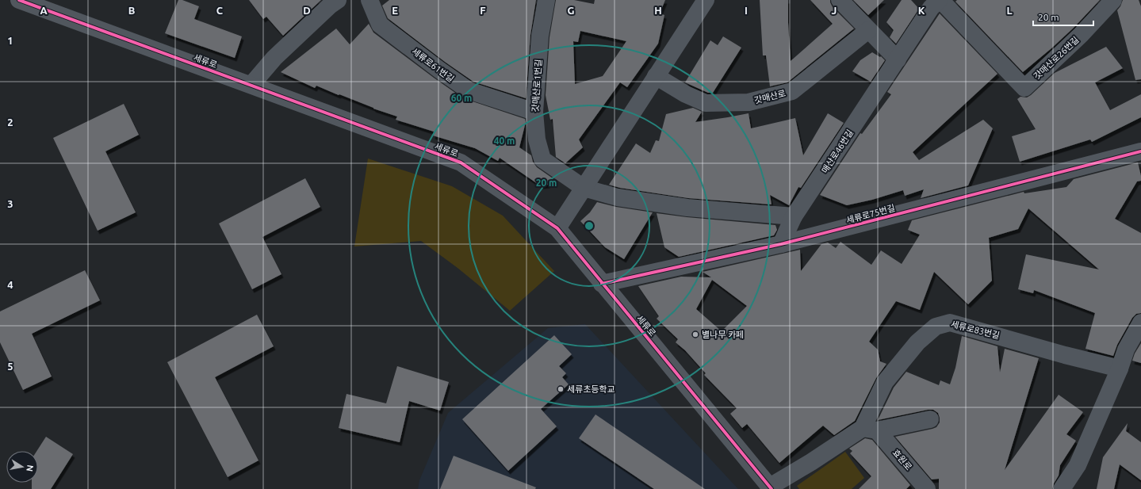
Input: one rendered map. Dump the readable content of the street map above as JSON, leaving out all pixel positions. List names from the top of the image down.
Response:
{
  "streets": {
    "street": [
      "갓매산로26번길",
      "세류로",
      "세류로61번길",
      "갓매산로1번길",
      "갓매산로",
      "매산로46번길",
      "세류로75번길",
      "세류로83번길",
      "효원로"
    ]
  },
  "crossings": [
    ["갓매산로26번길", "매산로46번길"],
    ["세류로", "세류로75번길"],
    ["세류로61번길", "갓매산로1번길"],
    ["매산로46번길", "세류로75번길"],
    ["세류로83번길", "효원로"]
  ],
  "places": ["별나무 카페", "세류초등학교"],
  "scale_bar": "20 m",
  "north": "right",
  "grid": {
    "columns": [
      "A",
      "B",
      "C",
      "D",
      "E",
      "F",
      "G",
      "H",
      "I",
      "J",
      "K",
      "L"
    ],
    "rows": [
      "1",
      "2",
      "3",
      "4",
      "5"
    ]
  },
  "rings": ["60 m", "40 m", "20 m"]
}
